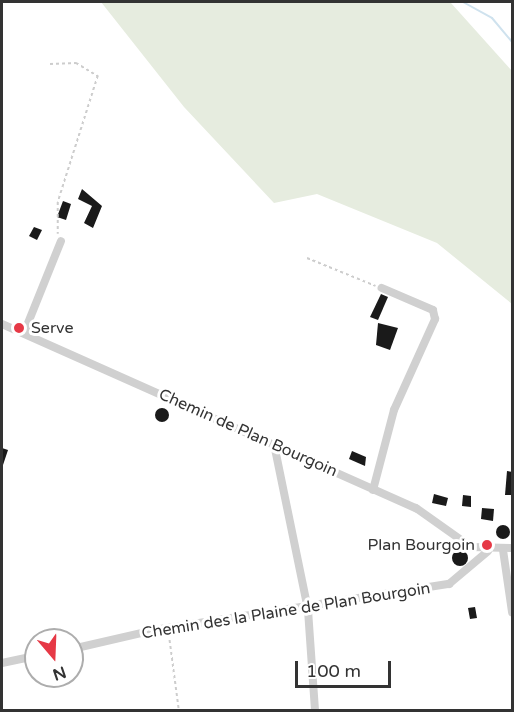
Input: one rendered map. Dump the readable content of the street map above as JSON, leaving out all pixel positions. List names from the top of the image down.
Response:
{
  "streets": {
    "street": ["Chemin de Plan Bourgoin", "Chemin des la Plaine de Plan Bourgoin"]
  },
  "crossings": [
    ["Chemin de Plan Bourgoin", "Chemin des la Plaine de Plan Bourgoin"]
  ],
  "places": ["Serve", "Plan Bourgoin"],
  "scale_bar": "100 m",
  "north": "bottom"
}
